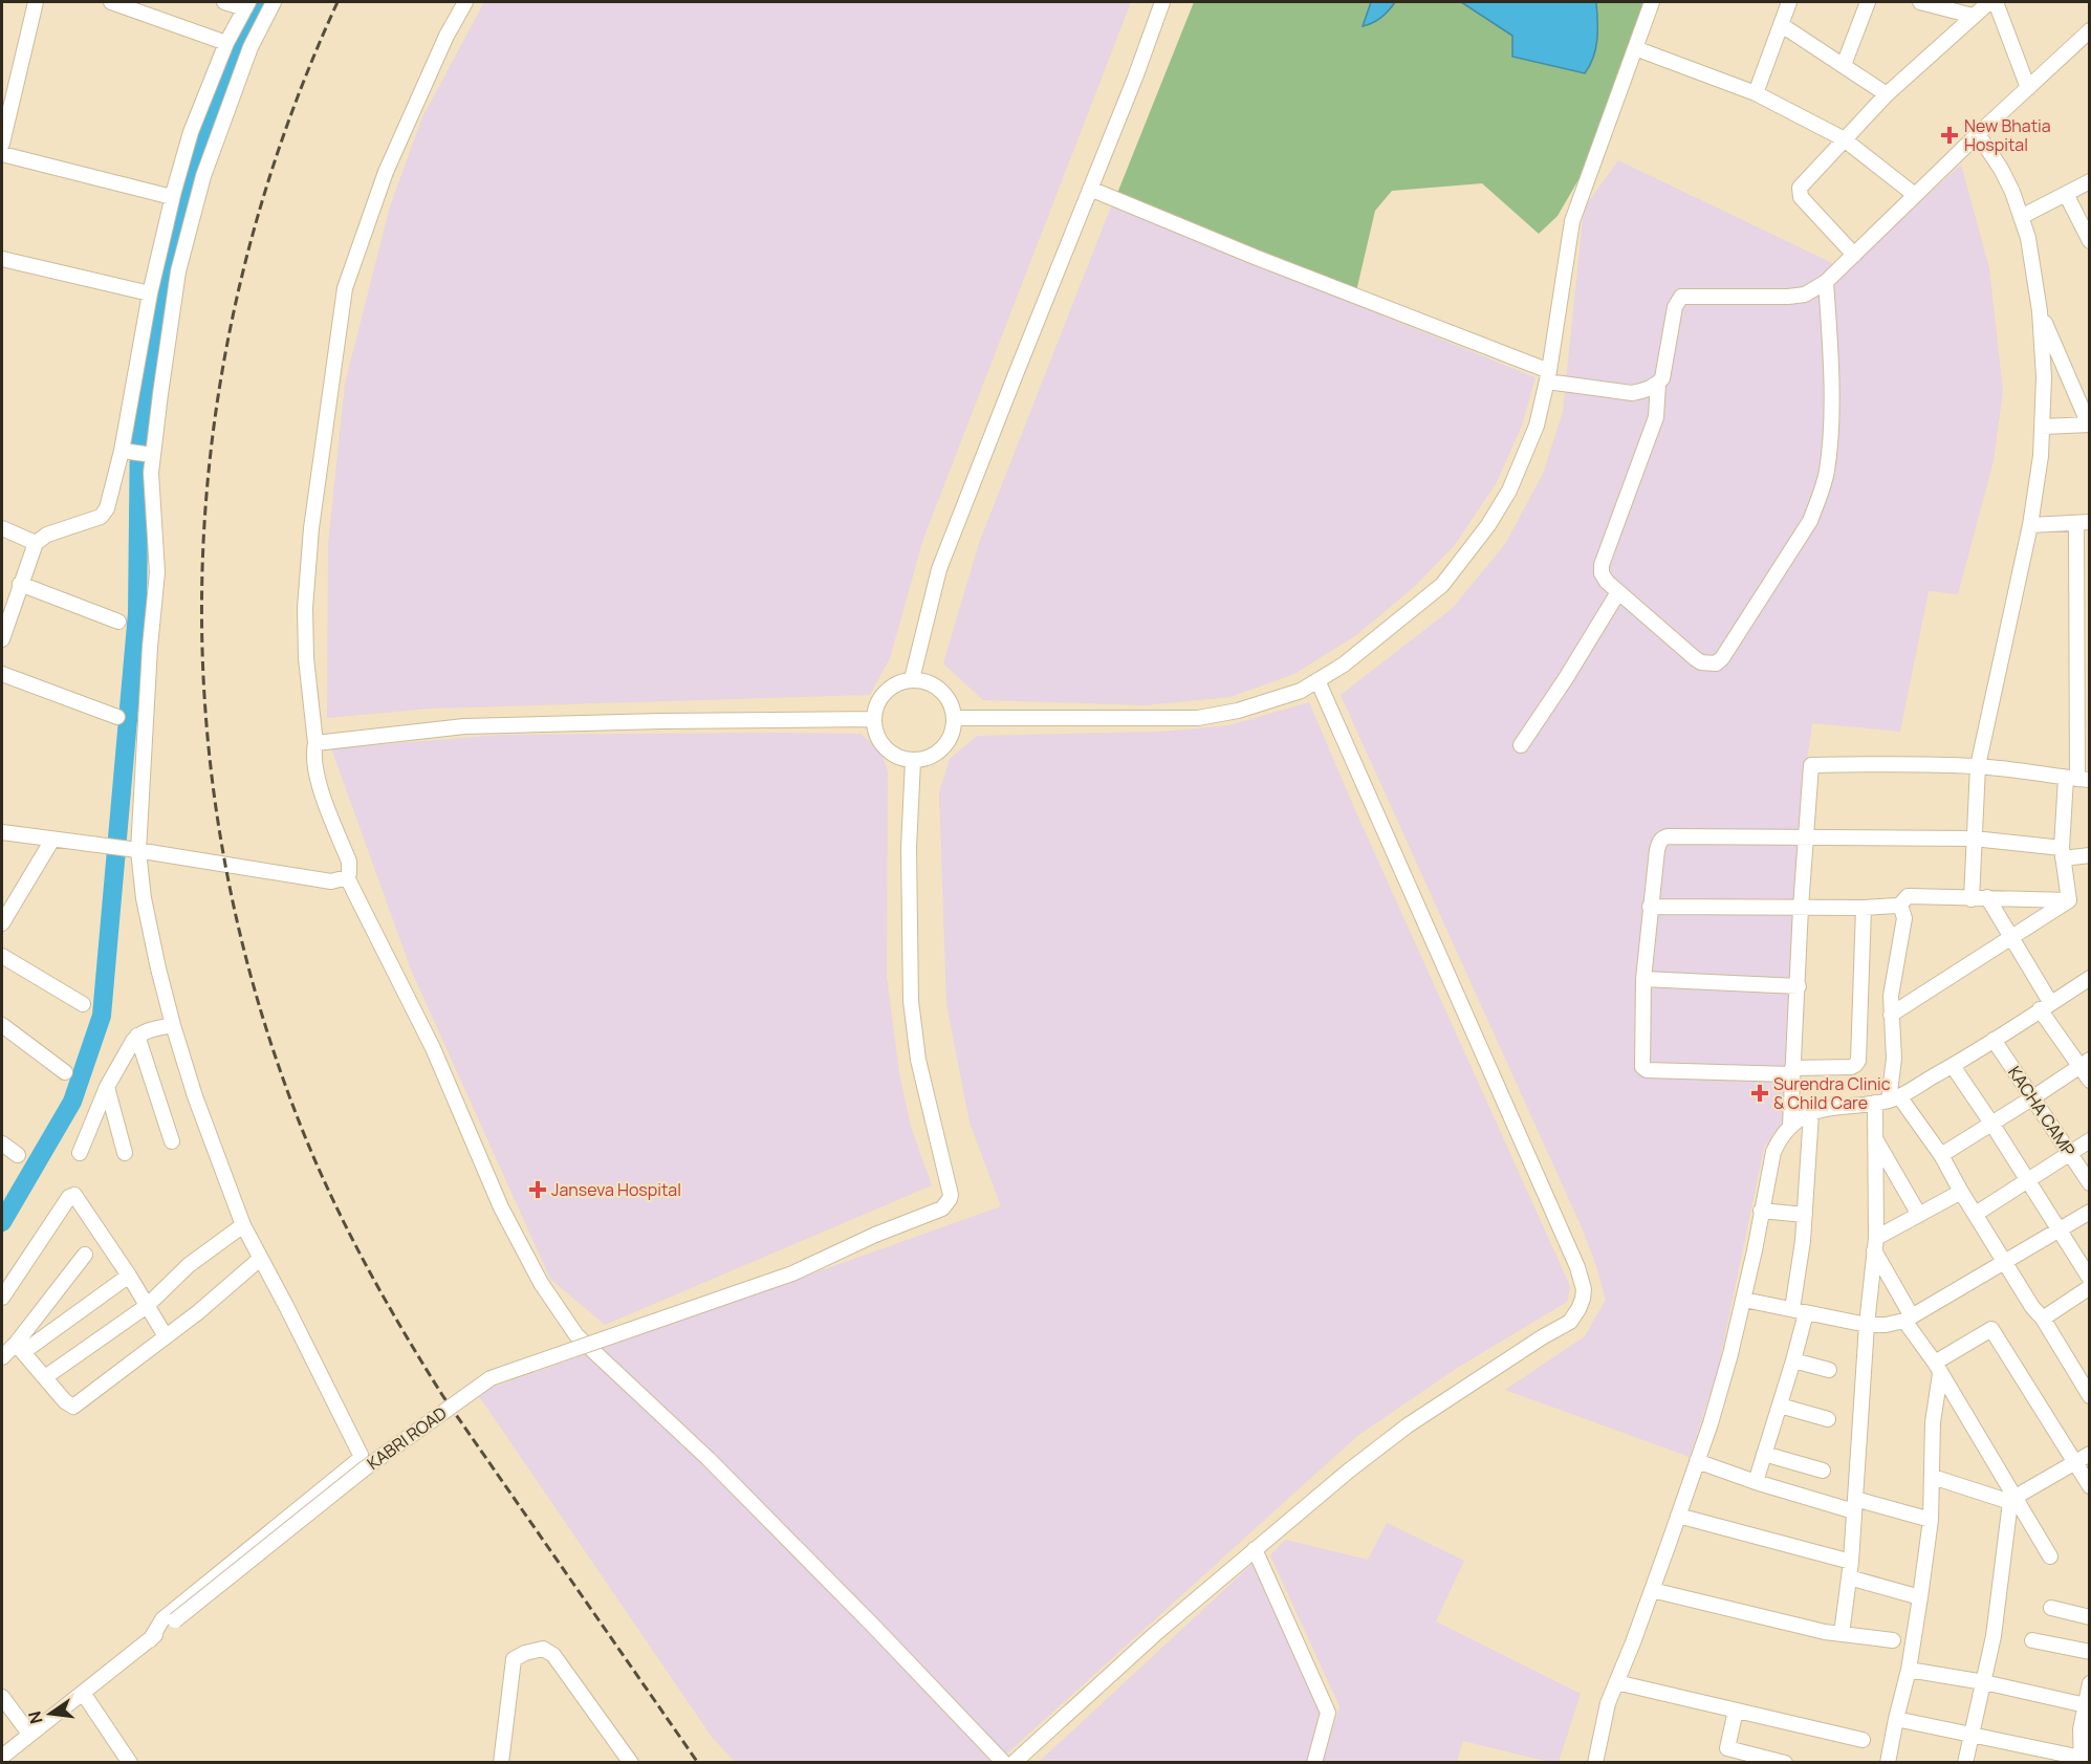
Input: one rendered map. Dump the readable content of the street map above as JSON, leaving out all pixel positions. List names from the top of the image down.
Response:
{
  "streets": {
    "street": ["KACHA CAMP", "KABRI ROAD"]
  },
  "places": {
    "health": ["New Bhatia Hospital", "Surendra Clinic & Child Care", "Janseva Hospital"]
  },
  "north": "left"
}
